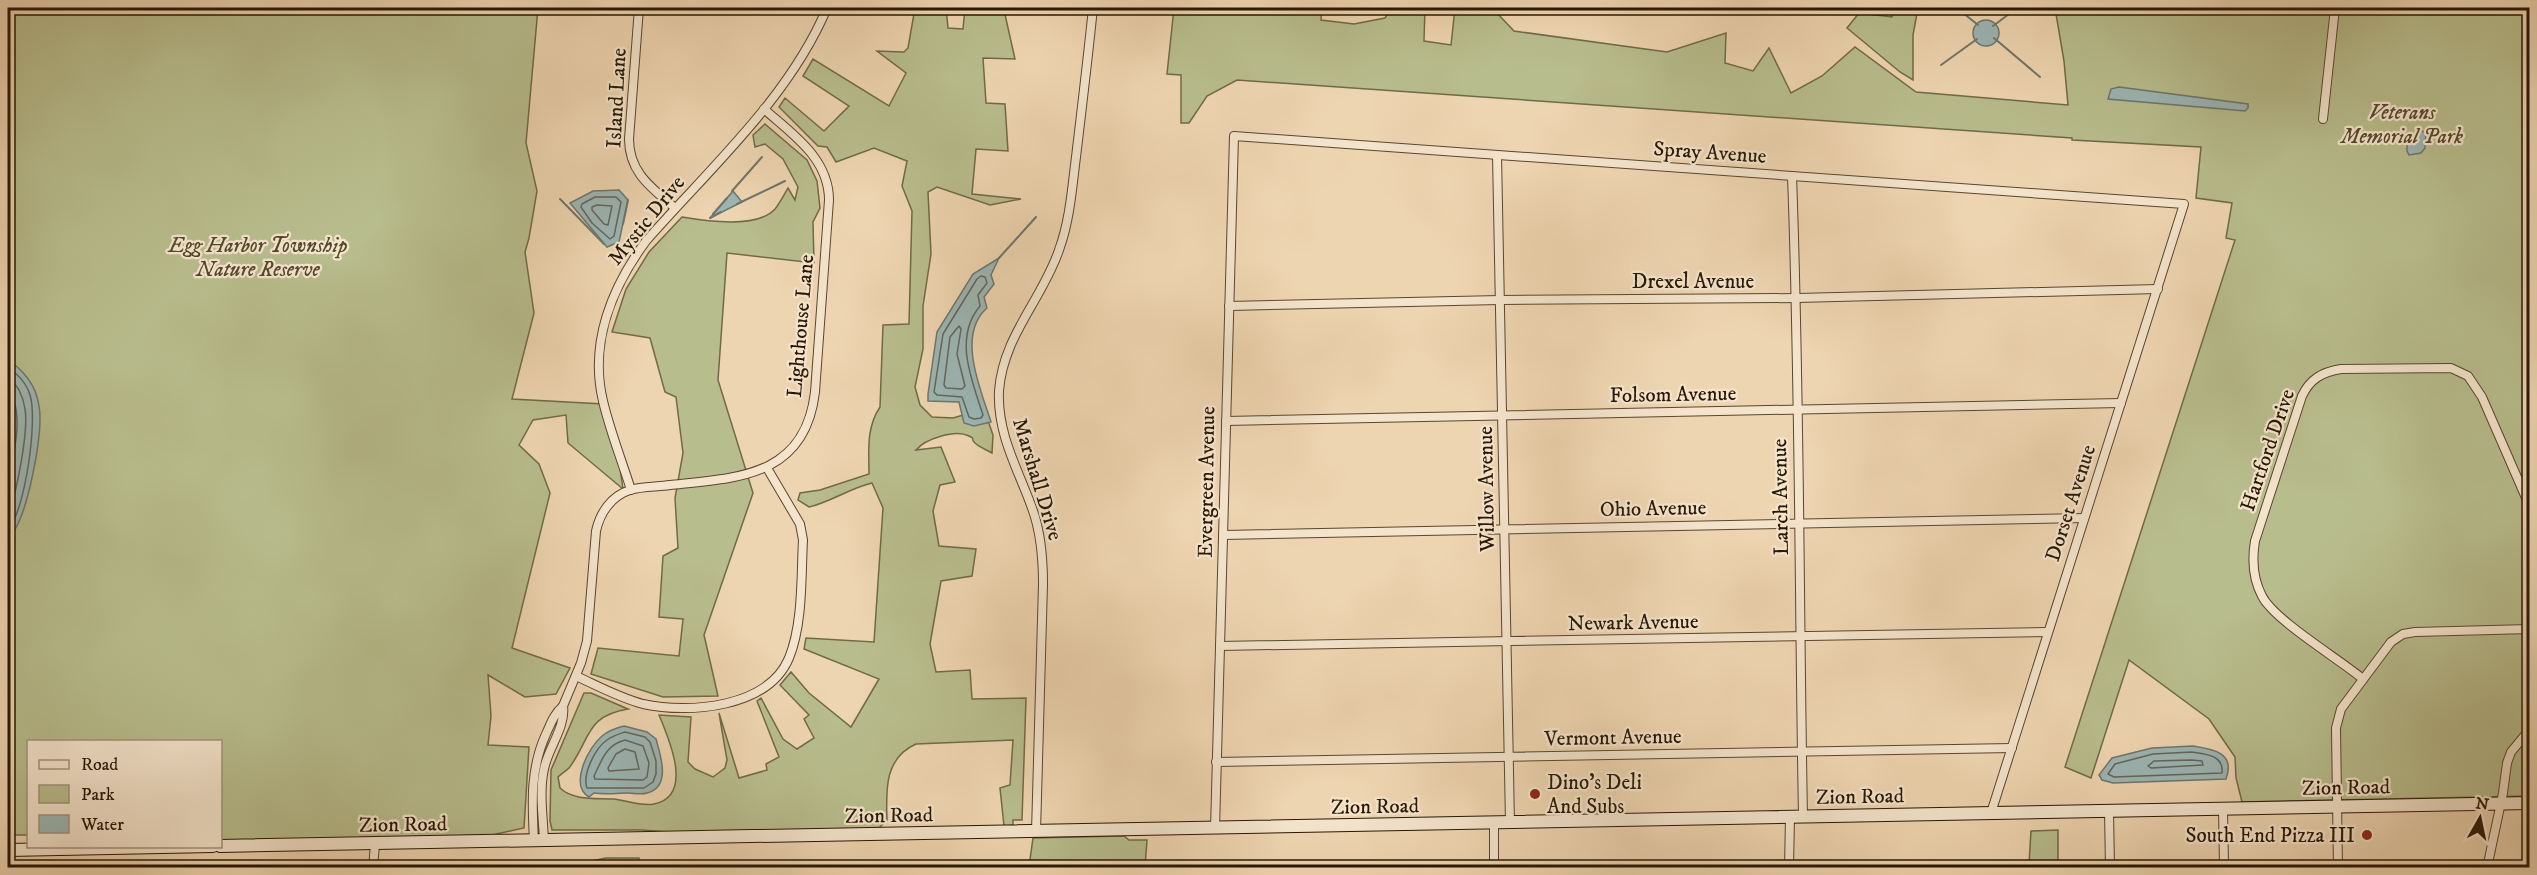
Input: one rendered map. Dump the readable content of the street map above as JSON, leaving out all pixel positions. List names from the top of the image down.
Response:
{
  "streets": {
    "street": [
      "Island Lane",
      "Spray Avenue",
      "Mystic Drive",
      "Drexel Avenue",
      "Lighthouse Lane",
      "Folsom Avenue",
      "Hartford Drive",
      "Marshall Drive",
      "Evergreen Avenue",
      "Willow Avenue",
      "Larch Avenue",
      "Dorset Avenue",
      "Ohio Avenue",
      "Newark Avenue",
      "Vermont Avenue",
      "Zion Road"
    ]
  },
  "crossings": [
    ["Island Lane", "Mystic Drive"],
    ["Spray Avenue", "Evergreen Avenue"],
    ["Spray Avenue", "Willow Avenue"],
    ["Spray Avenue", "Larch Avenue"],
    ["Spray Avenue", "Dorset Avenue"],
    ["Mystic Drive", "Lighthouse Lane"],
    ["Drexel Avenue", "Evergreen Avenue"],
    ["Drexel Avenue", "Willow Avenue"],
    ["Drexel Avenue", "Larch Avenue"],
    ["Drexel Avenue", "Dorset Avenue"],
    ["Lighthouse Lane", "Zion Road"],
    ["Folsom Avenue", "Evergreen Avenue"],
    ["Folsom Avenue", "Willow Avenue"],
    ["Folsom Avenue", "Larch Avenue"],
    ["Folsom Avenue", "Dorset Avenue"],
    ["Marshall Drive", "Zion Road"],
    ["Evergreen Avenue", "Ohio Avenue"],
    ["Evergreen Avenue", "Newark Avenue"],
    ["Evergreen Avenue", "Vermont Avenue"],
    ["Evergreen Avenue", "Zion Road"],
    ["Willow Avenue", "Ohio Avenue"],
    ["Willow Avenue", "Newark Avenue"],
    ["Willow Avenue", "Vermont Avenue"],
    ["Willow Avenue", "Zion Road"],
    ["Larch Avenue", "Ohio Avenue"],
    ["Larch Avenue", "Newark Avenue"],
    ["Larch Avenue", "Vermont Avenue"],
    ["Larch Avenue", "Zion Road"],
    ["Dorset Avenue", "Ohio Avenue"],
    ["Dorset Avenue", "Newark Avenue"],
    ["Dorset Avenue", "Vermont Avenue"],
    ["Dorset Avenue", "Zion Road"]
  ],
  "parks": ["Veterans Memorial Park", "Egg Harbor Township Nature Reserve"],
  "places": ["Dino's Deli And Subs", "South End Pizza III"],
  "legend": ["Road", "Park", "Water"],
  "north": "top"
}
